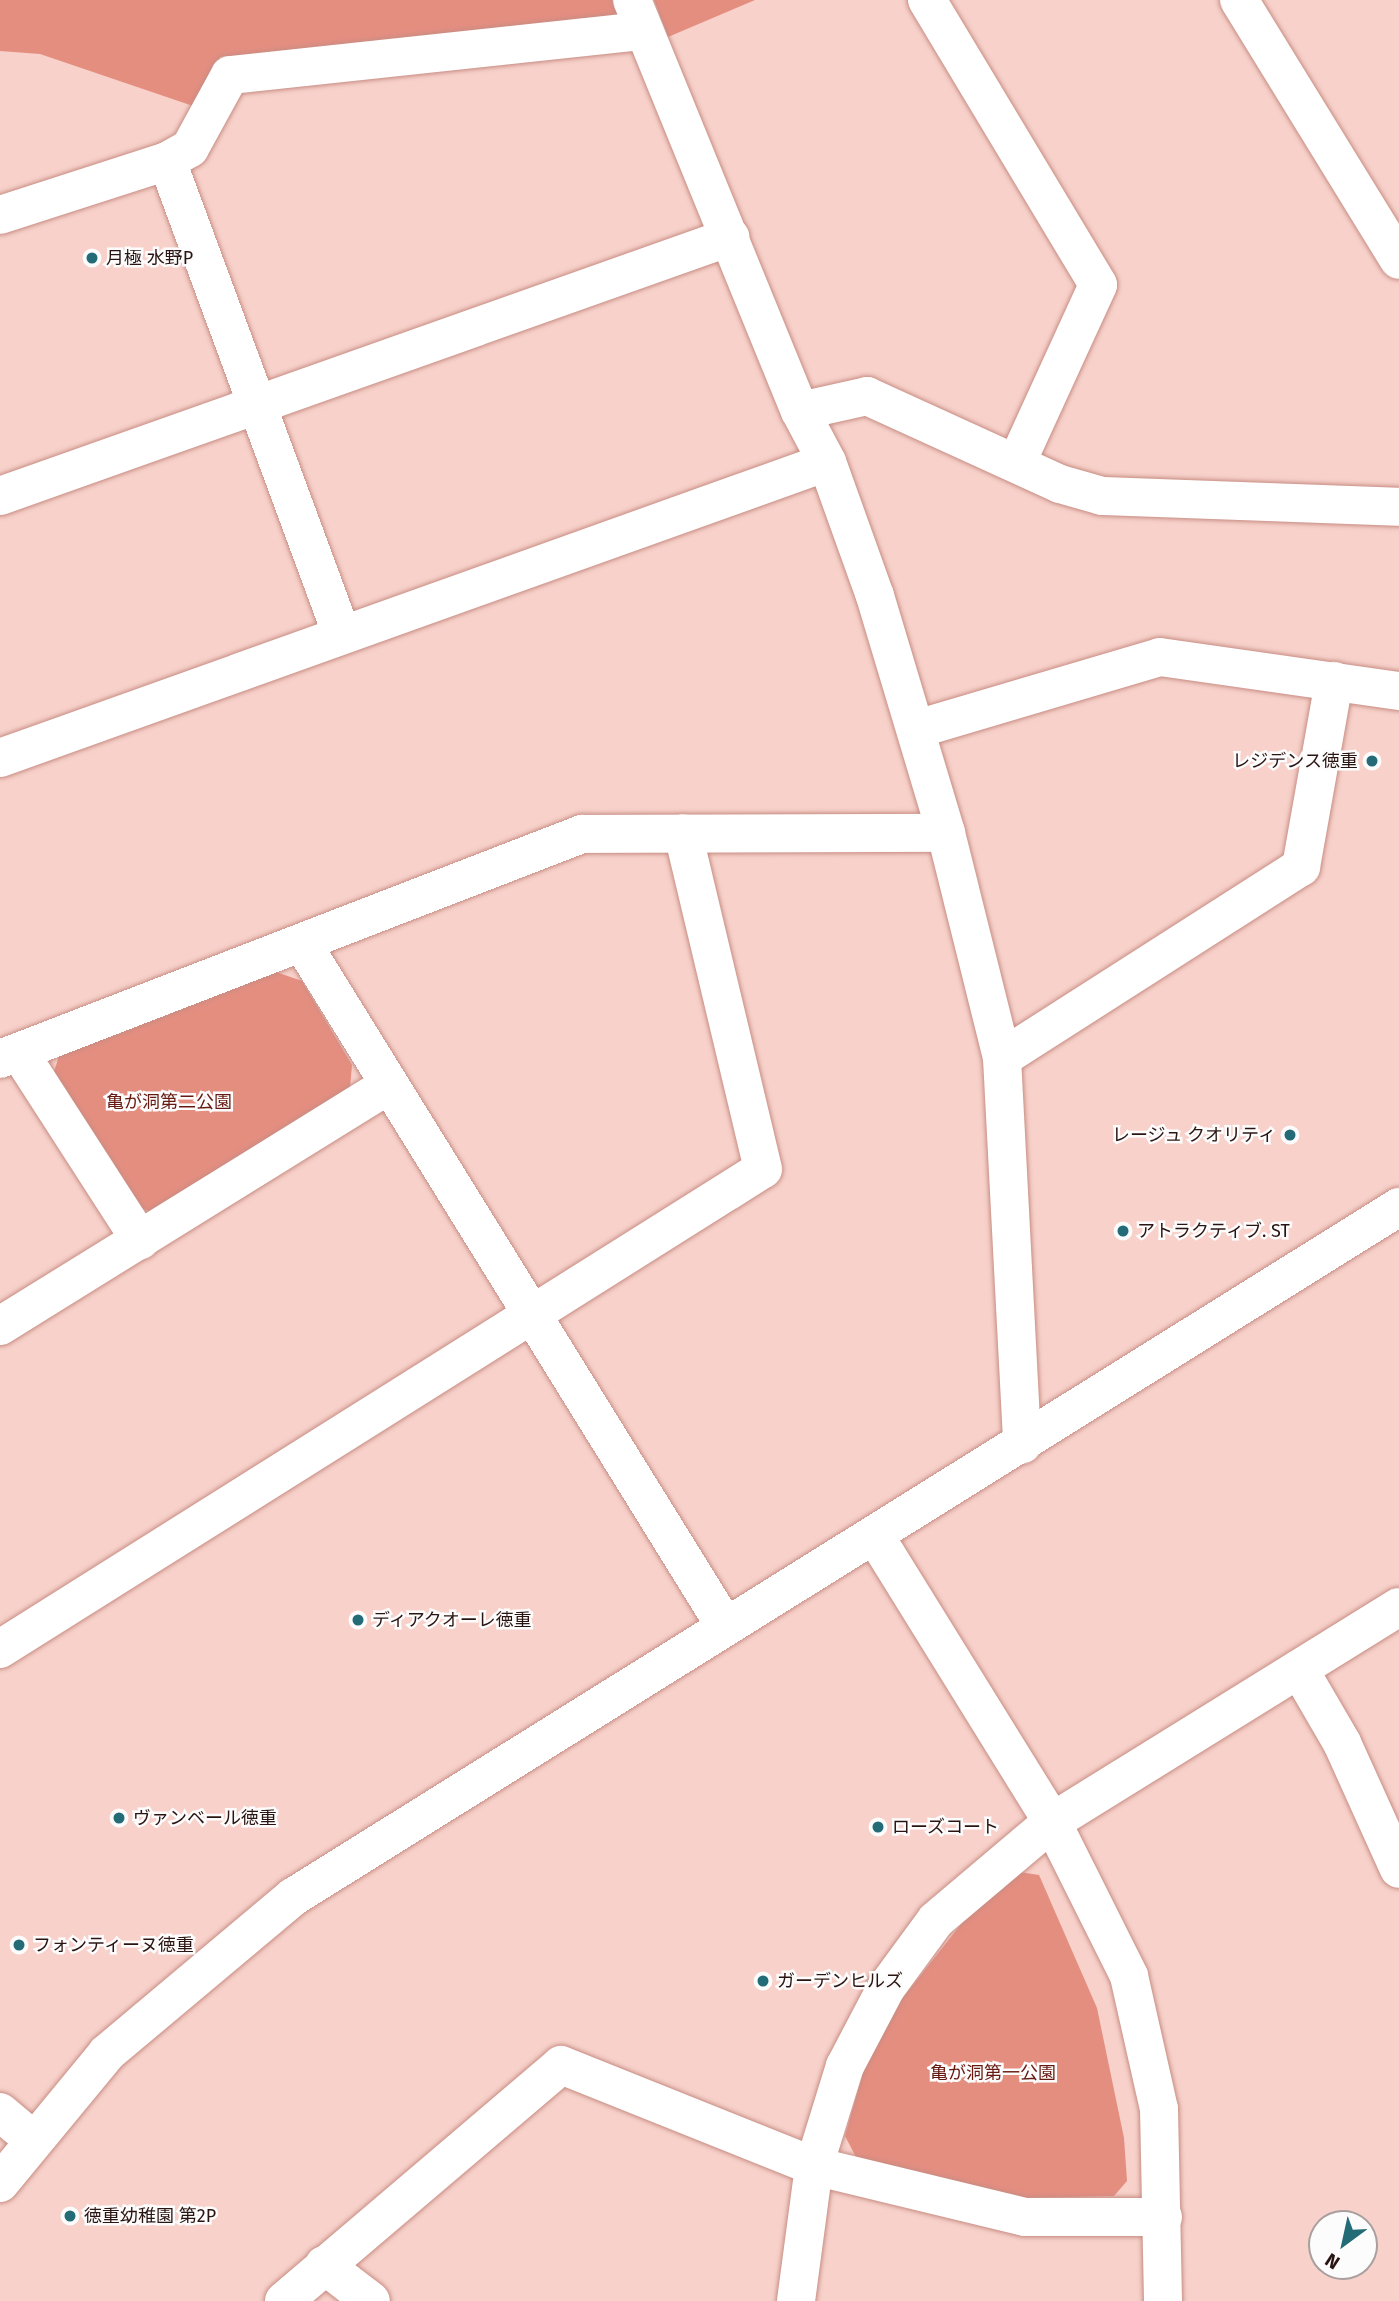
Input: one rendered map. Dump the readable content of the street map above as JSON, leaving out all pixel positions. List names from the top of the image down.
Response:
{
  "parks": ["亀が洞第二公園", "亀が洞第一公園"],
  "places": [
    "月極 水野P",
    "レジデンス徳重",
    "レージュ クオリティ",
    "アトラクティブ. ST",
    "ディアクオーレ徳重",
    "ヴァンベール徳重",
    "ローズコート",
    "フォンティーヌ徳重",
    "ガーデンヒルズ",
    "徳重幼稚園 第2P"
  ],
  "north": "bottom left"
}
